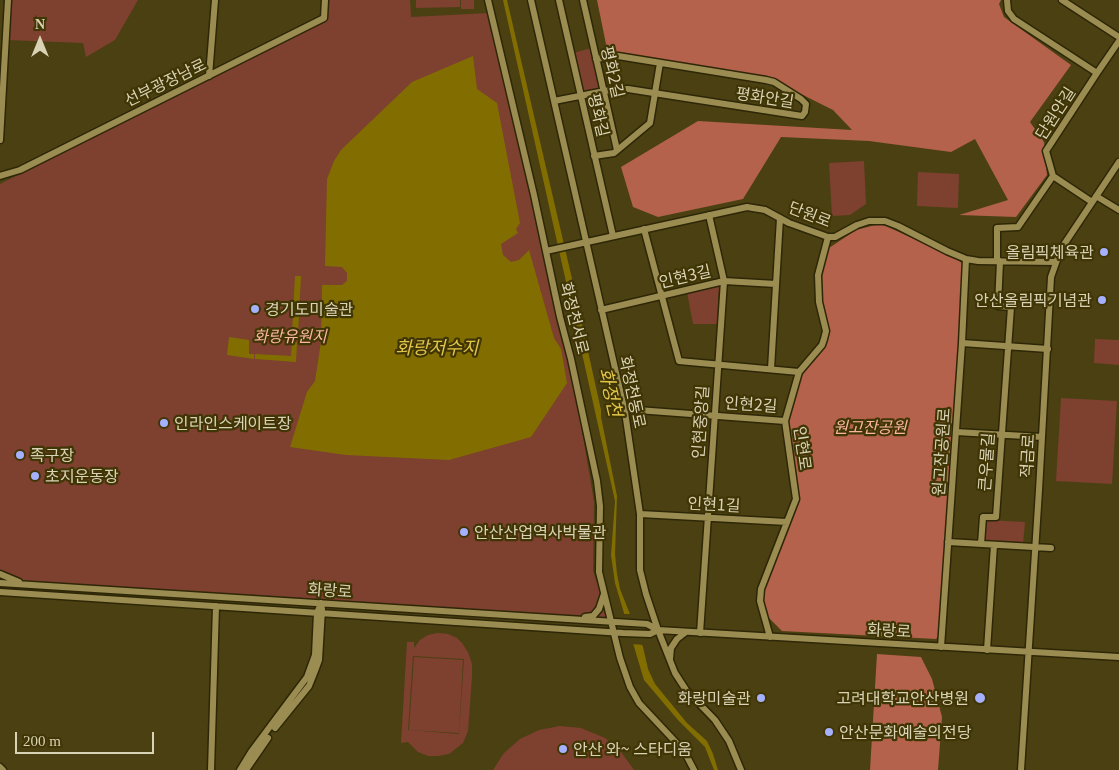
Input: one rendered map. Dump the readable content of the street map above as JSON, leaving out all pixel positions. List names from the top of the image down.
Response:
{
  "streets": {
    "street": [
      "평화2길",
      "선부광장남로",
      "평화안길",
      "단원안길",
      "평화길",
      "단원로",
      "인현3길",
      "화정천서로",
      "화정천동로",
      "인현2길",
      "인현중앙길",
      "인현로",
      "원고잔공원로",
      "적금로",
      "큰우물길",
      "인현1길",
      "화랑로"
    ]
  },
  "crossings": [
    ["평화2길", "평화안길"],
    ["평화안길", "평화길"],
    ["평화안길", "화정천동로"],
    ["평화길", "단원로"],
    ["단원로", "화정천서로"],
    ["단원로", "화정천동로"],
    ["단원로", "인현중앙길"],
    ["단원로", "인현로"],
    ["단원로", "원고잔공원로"],
    ["단원로", "적금로"],
    ["단원로", "큰우물길"],
    ["인현3길", "화정천동로"],
    ["인현3길", "인현중앙길"],
    ["화정천서로", "화랑로"],
    ["화정천동로", "인현2길"],
    ["화정천동로", "인현1길"],
    ["화정천동로", "화랑로"],
    ["인현2길", "인현중앙길"],
    ["인현2길", "인현로"],
    ["인현중앙길", "인현1길"],
    ["인현중앙길", "화랑로"],
    ["인현로", "인현1길"],
    ["인현로", "화랑로"],
    ["원고잔공원로", "화랑로"],
    ["적금로", "화랑로"]
  ],
  "water": ["화랑저수지", "화정천"],
  "parks": ["화랑유원지", "원고잔공원"],
  "places": [
    "올림픽체육관",
    "안산올림픽기념관",
    "경기도미술관",
    "인라인스케이트장",
    "족구장",
    "초지운동장",
    "안산산업역사박물관",
    "화랑미술관",
    "고려대학교안산병원",
    "안산문화예술의전당",
    "안산 와~ 스타디움"
  ],
  "scale_bar": "200 m",
  "north": "top"
}
